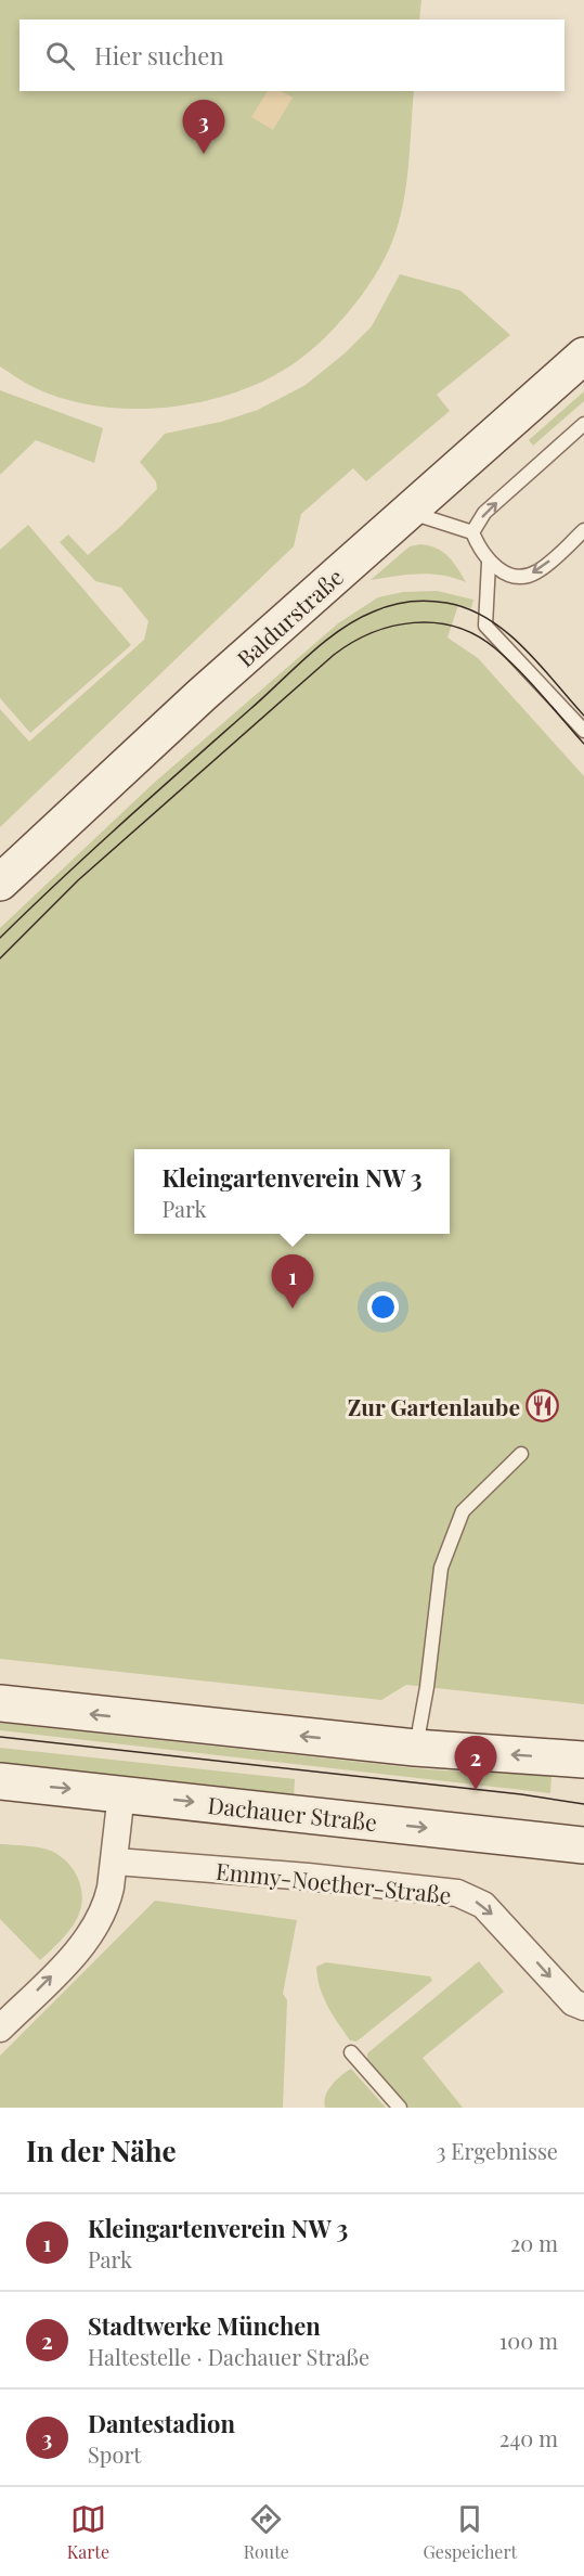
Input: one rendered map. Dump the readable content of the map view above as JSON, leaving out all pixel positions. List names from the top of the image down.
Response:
{
  "streets": {
    "main road": ["Baldurstraße", "Dachauer Straße"],
    "street": ["Emmy-Noether-Straße"]
  },
  "one_way": ["Emmy-Noether-Straße"],
  "places": {
    "restaurant": ["Zur Gartenlaube"]
  },
  "page": {
    "search": "Hier suchen",
    "pins": ["3", "1", "2"],
    "popup": ["Kleingartenverein NW 3", "Park"],
    "heading": ["In der Nähe", "3 Ergebnisse"],
    "list": [
      {
        "mark": "1",
        "name": "Kleingartenverein NW 3",
        "note": "Park",
        "value": "20 m"
      },
      {
        "mark": "2",
        "name": "Stadtwerke München",
        "note": "Haltestelle · Dachauer Straße",
        "value": "100 m"
      },
      {
        "mark": "3",
        "name": "Dantestadion",
        "note": "Sport",
        "value": "240 m"
      }
    ],
    "nav": ["Karte", "Route", "Gespeichert"]
  }
}
